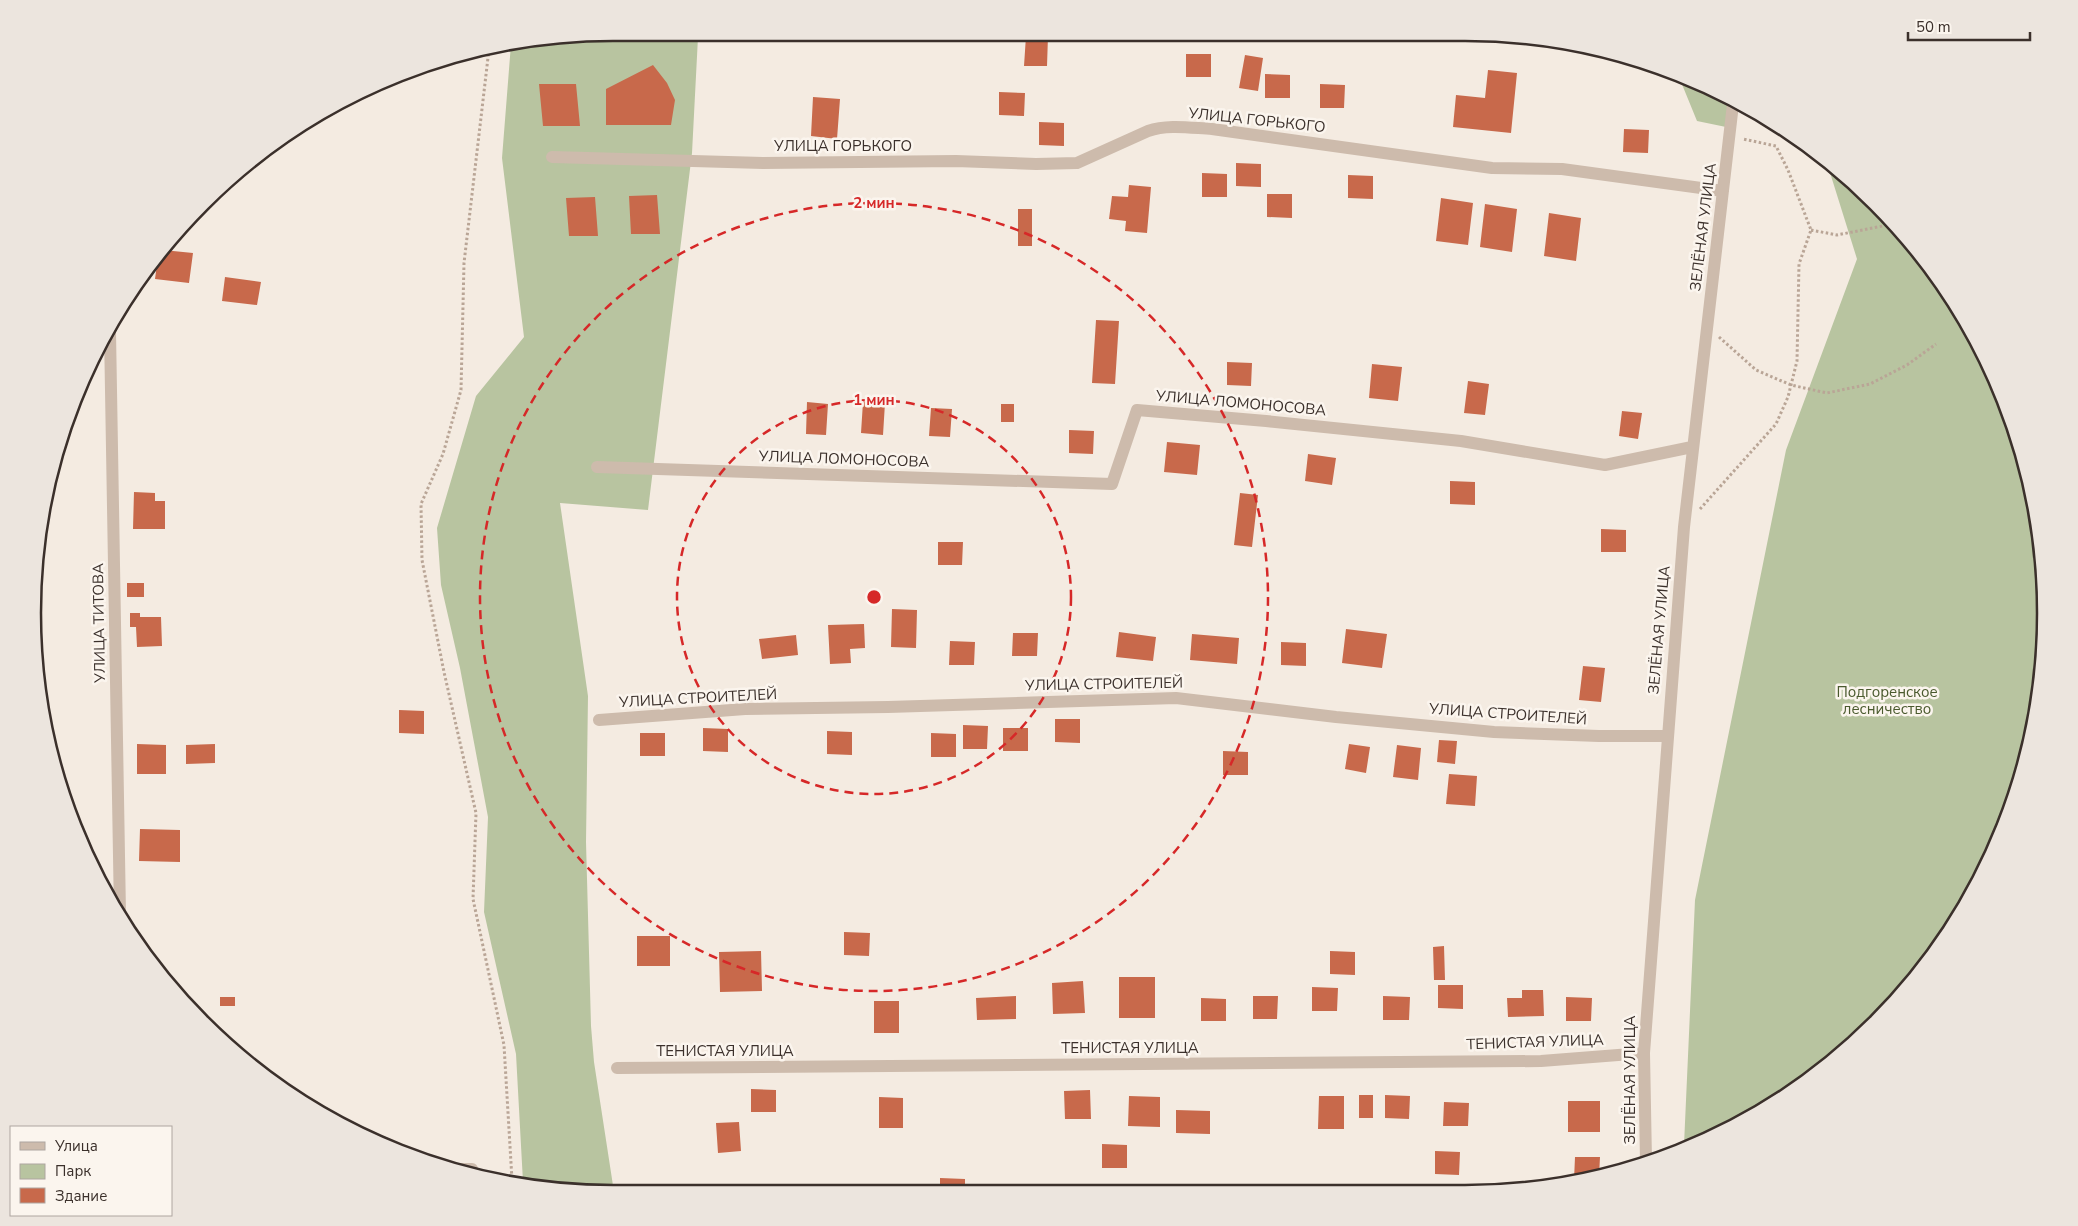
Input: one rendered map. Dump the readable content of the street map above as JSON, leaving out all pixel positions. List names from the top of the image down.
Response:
{
  "streets": {
    "street": [
      "УЛИЦА ГОРЬКОГО",
      "ЗЕЛЁНАЯ УЛИЦА",
      "УЛИЦА ЛОМОНОСОВА",
      "УЛИЦА ТИТОВА",
      "УЛИЦА СТРОИТЕЛЕЙ",
      "ТЕНИСТАЯ УЛИЦА"
    ]
  },
  "crossings": [
    ["УЛИЦА ГОРЬКОГО", "ЗЕЛЁНАЯ УЛИЦА"],
    ["ЗЕЛЁНАЯ УЛИЦА", "УЛИЦА ЛОМОНОСОВА"],
    ["ЗЕЛЁНАЯ УЛИЦА", "УЛИЦА СТРОИТЕЛЕЙ"],
    ["ЗЕЛЁНАЯ УЛИЦА", "ТЕНИСТАЯ УЛИЦА"]
  ],
  "parks": ["Подгоренское лесничество"],
  "legend": ["Улица", "Парк", "Здание"],
  "scale_bar": "50 m",
  "rings": ["2 мин", "1 мин"]
}
